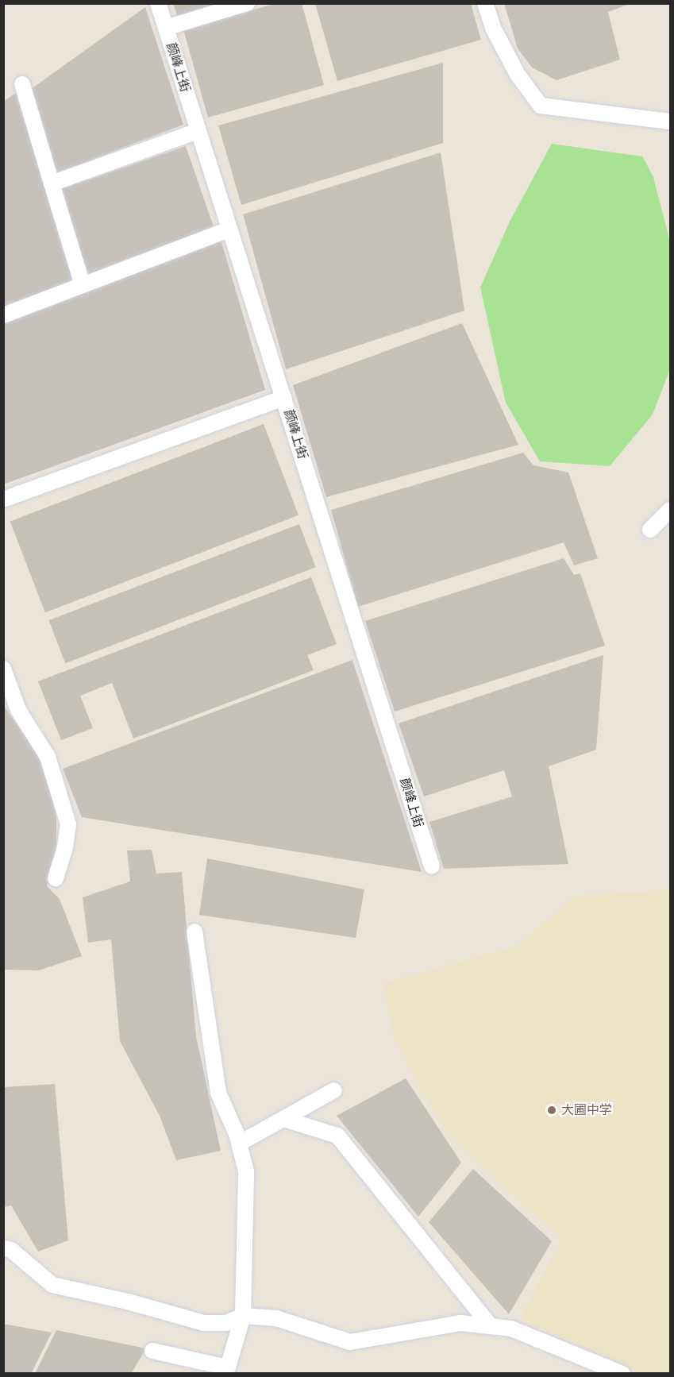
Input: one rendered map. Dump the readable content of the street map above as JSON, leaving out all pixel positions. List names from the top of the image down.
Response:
{
  "streets": {
    "street": ["颜峰上街"]
  },
  "places": ["大圃中学"]
}
